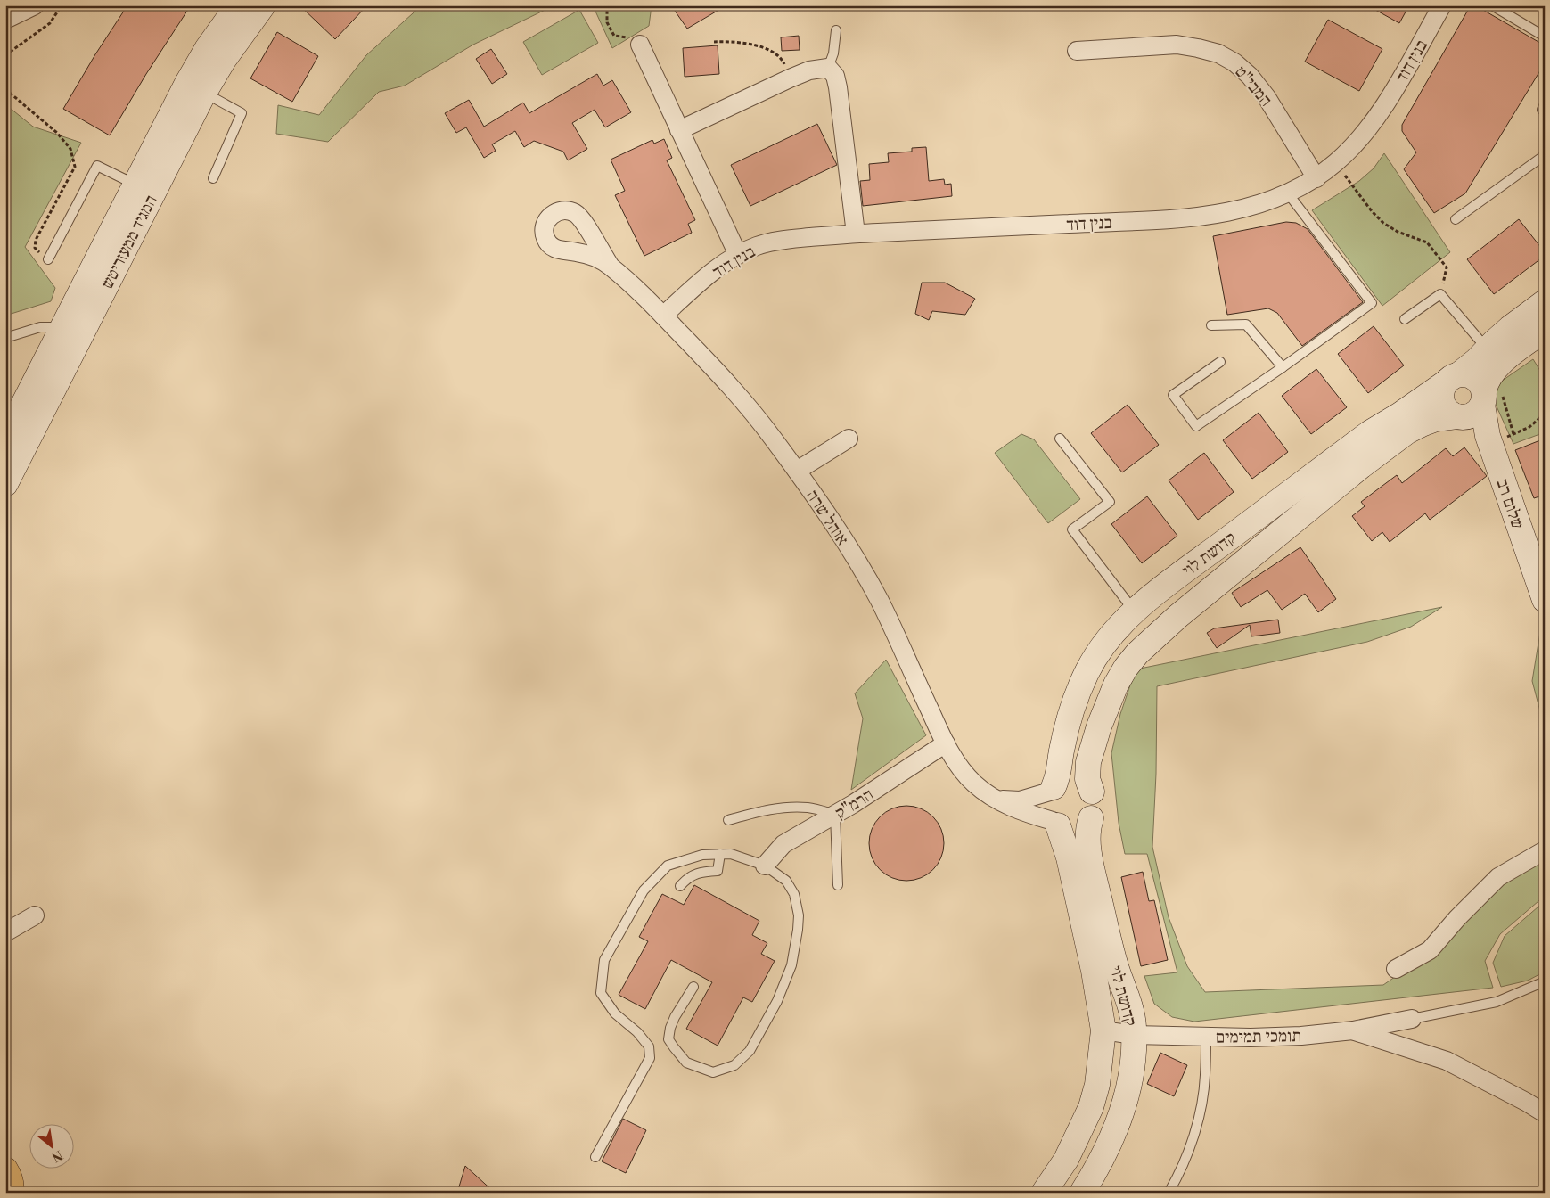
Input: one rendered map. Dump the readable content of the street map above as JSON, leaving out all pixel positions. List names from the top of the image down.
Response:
{
  "streets": {
    "street": [
      "בנין דוד",
      "המבי\"ט",
      "המגיד ממעזריטש",
      "שלום רב",
      "אוהל שרה",
      "קדושת לוי",
      "הרמ\"ק",
      "תומכי תמימים"
    ]
  },
  "crossings": [
    ["בנין דוד", "המבי\"ט"],
    ["בנין דוד", "אוהל שרה"],
    ["שלום רב", "קדושת לוי"],
    ["אוהל שרה", "קדושת לוי"],
    ["אוהל שרה", "הרמ\"ק"],
    ["קדושת לוי", "תומכי תמימים"]
  ],
  "north": "bottom right"
}
